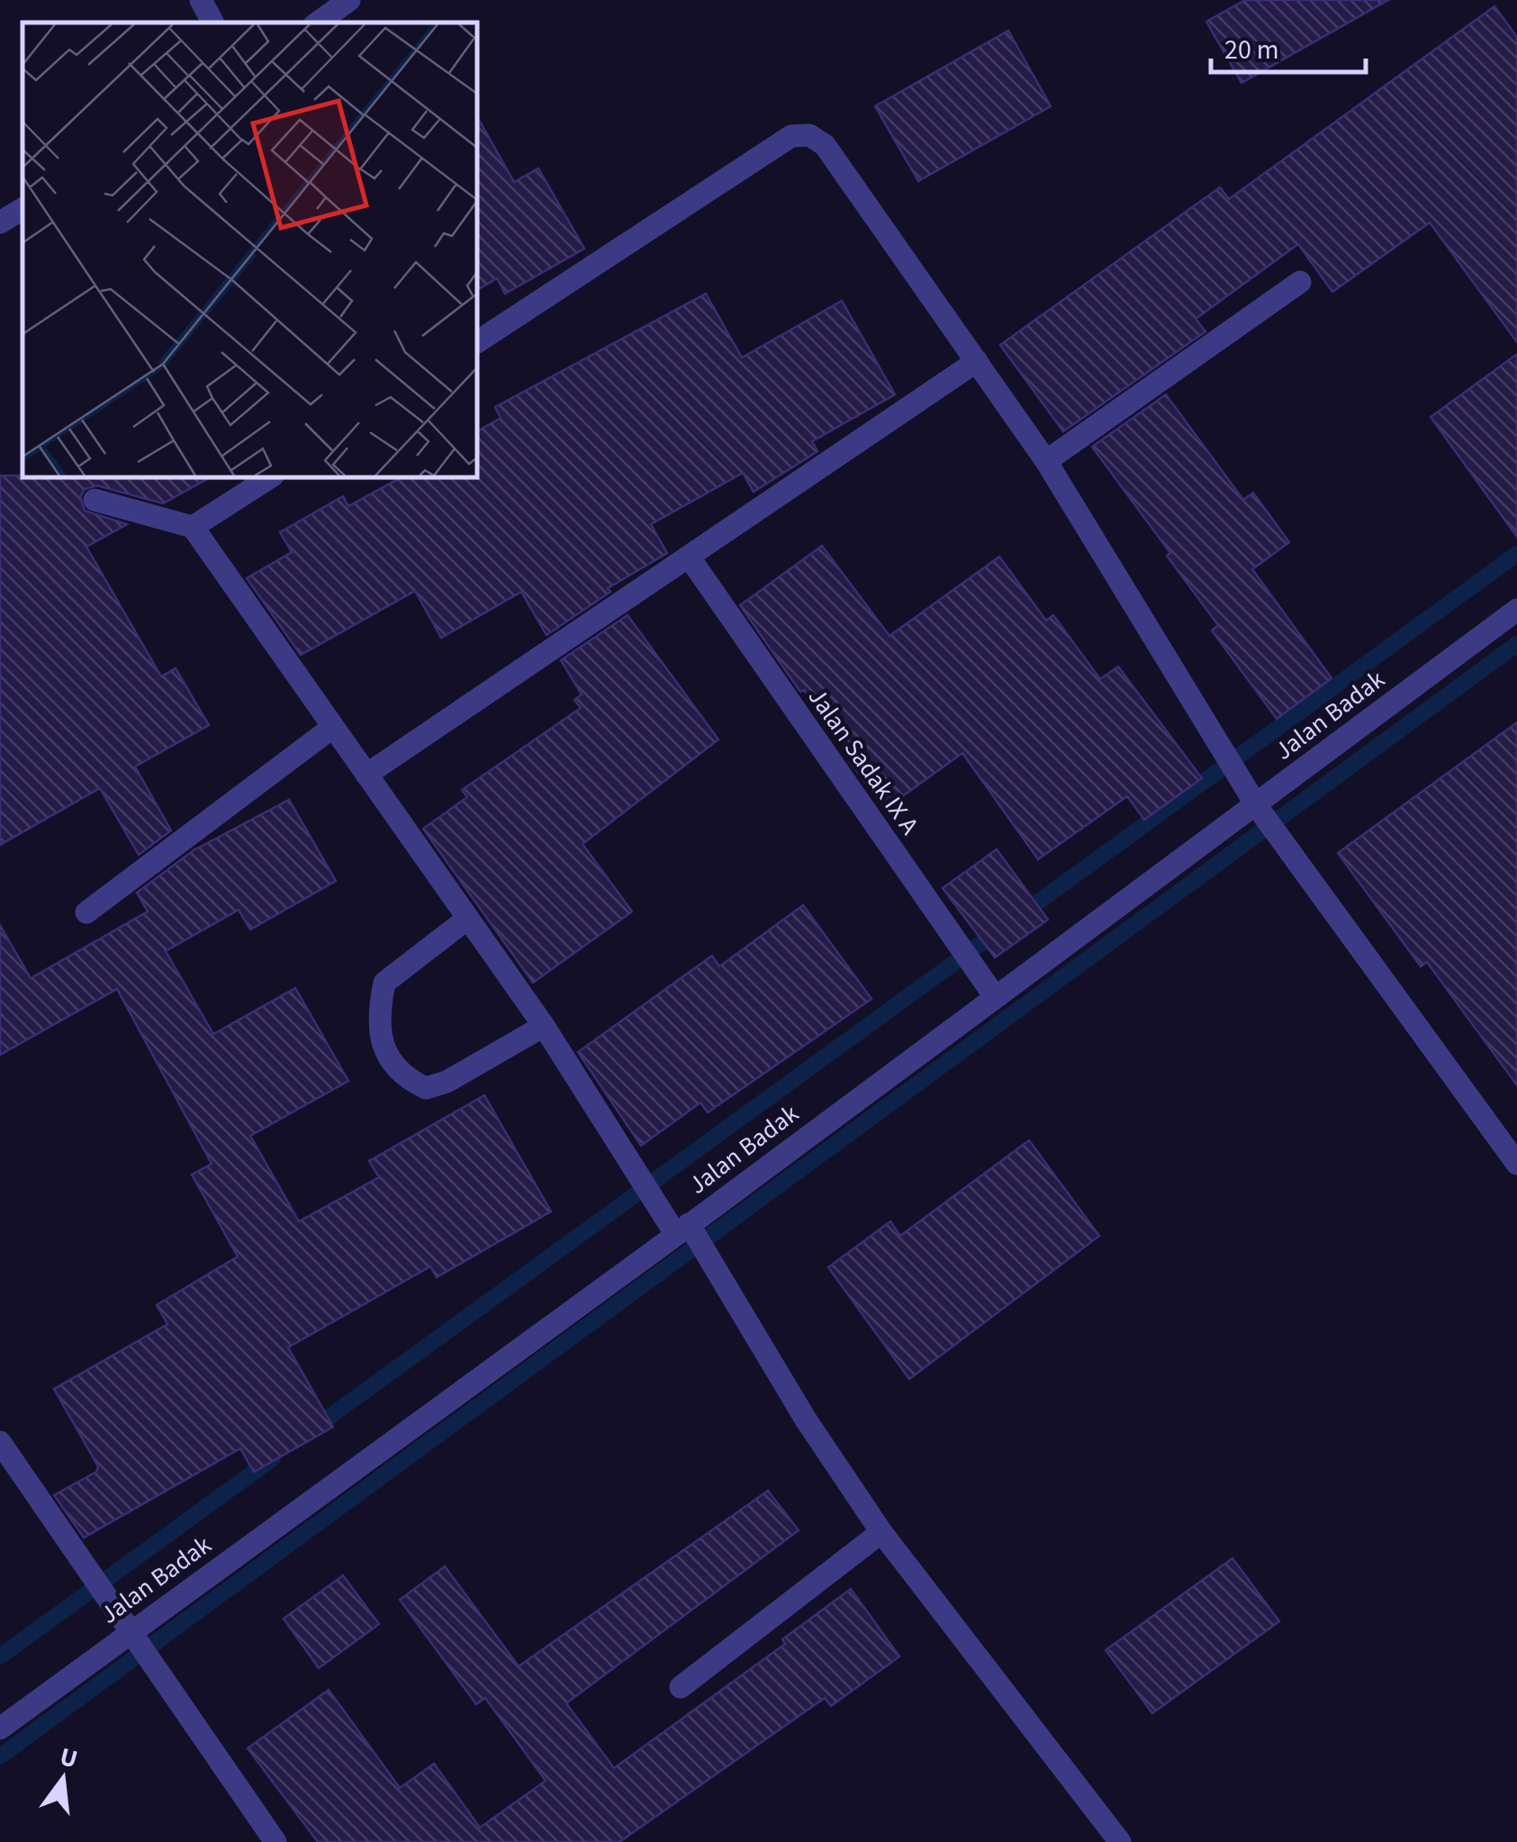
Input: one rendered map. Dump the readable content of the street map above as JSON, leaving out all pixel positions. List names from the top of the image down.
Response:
{
  "streets": {
    "street": ["Jalan Badak", "Jalan Sadak IX A"]
  },
  "crossings": [
    ["Jalan Badak", "Jalan Sadak IX A"]
  ],
  "scale_bar": "20 m",
  "north": "top"
}
